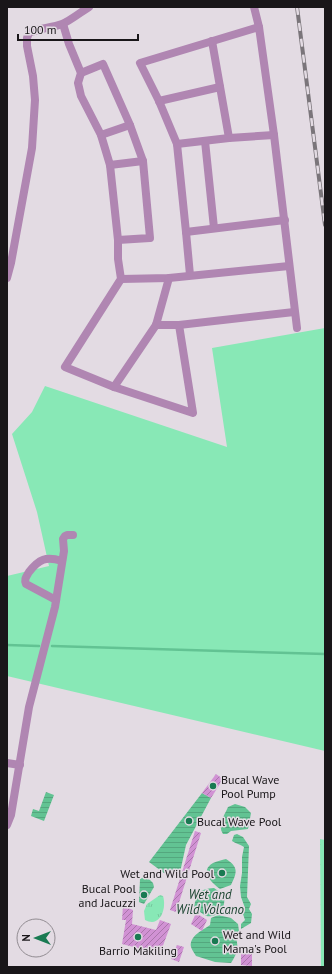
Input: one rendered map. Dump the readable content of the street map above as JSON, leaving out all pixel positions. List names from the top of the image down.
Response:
{
  "water": ["Wet and Wild Volcano"],
  "places": [
    "Bucal Wave Pool Pump",
    "Bucal Wave Pool",
    "Wet and Wild Pool",
    "Bucal Pool and Jacuzzi",
    "Barrio Makiling",
    "Wet and Wild Mama's Pool"
  ],
  "scale_bar": "100 m",
  "north": "left"
}
